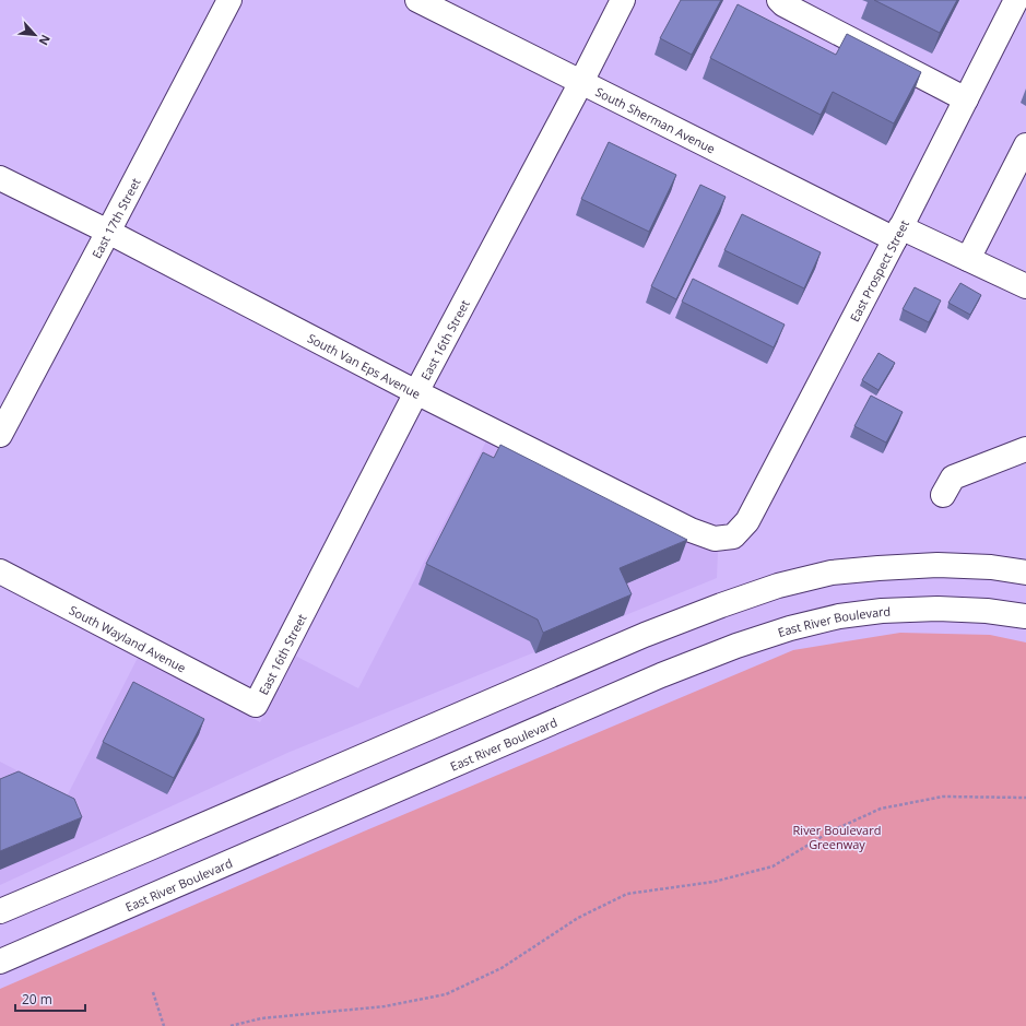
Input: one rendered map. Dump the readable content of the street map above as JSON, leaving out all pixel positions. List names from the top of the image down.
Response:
{
  "streets": {
    "street": [
      "South Sherman Avenue",
      "East 17th Street",
      "East Prospect Street",
      "East 16th Street",
      "South Van Eps Avenue",
      "East River Boulevard",
      "South Wayland Avenue"
    ]
  },
  "crossings": [
    ["South Sherman Avenue", "East Prospect Street"],
    ["South Sherman Avenue", "East 16th Street"],
    ["East 17th Street", "South Van Eps Avenue"],
    ["East Prospect Street", "South Van Eps Avenue"],
    ["East 16th Street", "South Van Eps Avenue"],
    ["East 16th Street", "South Wayland Avenue"]
  ],
  "parks": ["River Boulevard Greenway"],
  "scale_bar": "20 m",
  "north": "bottom right"
}
